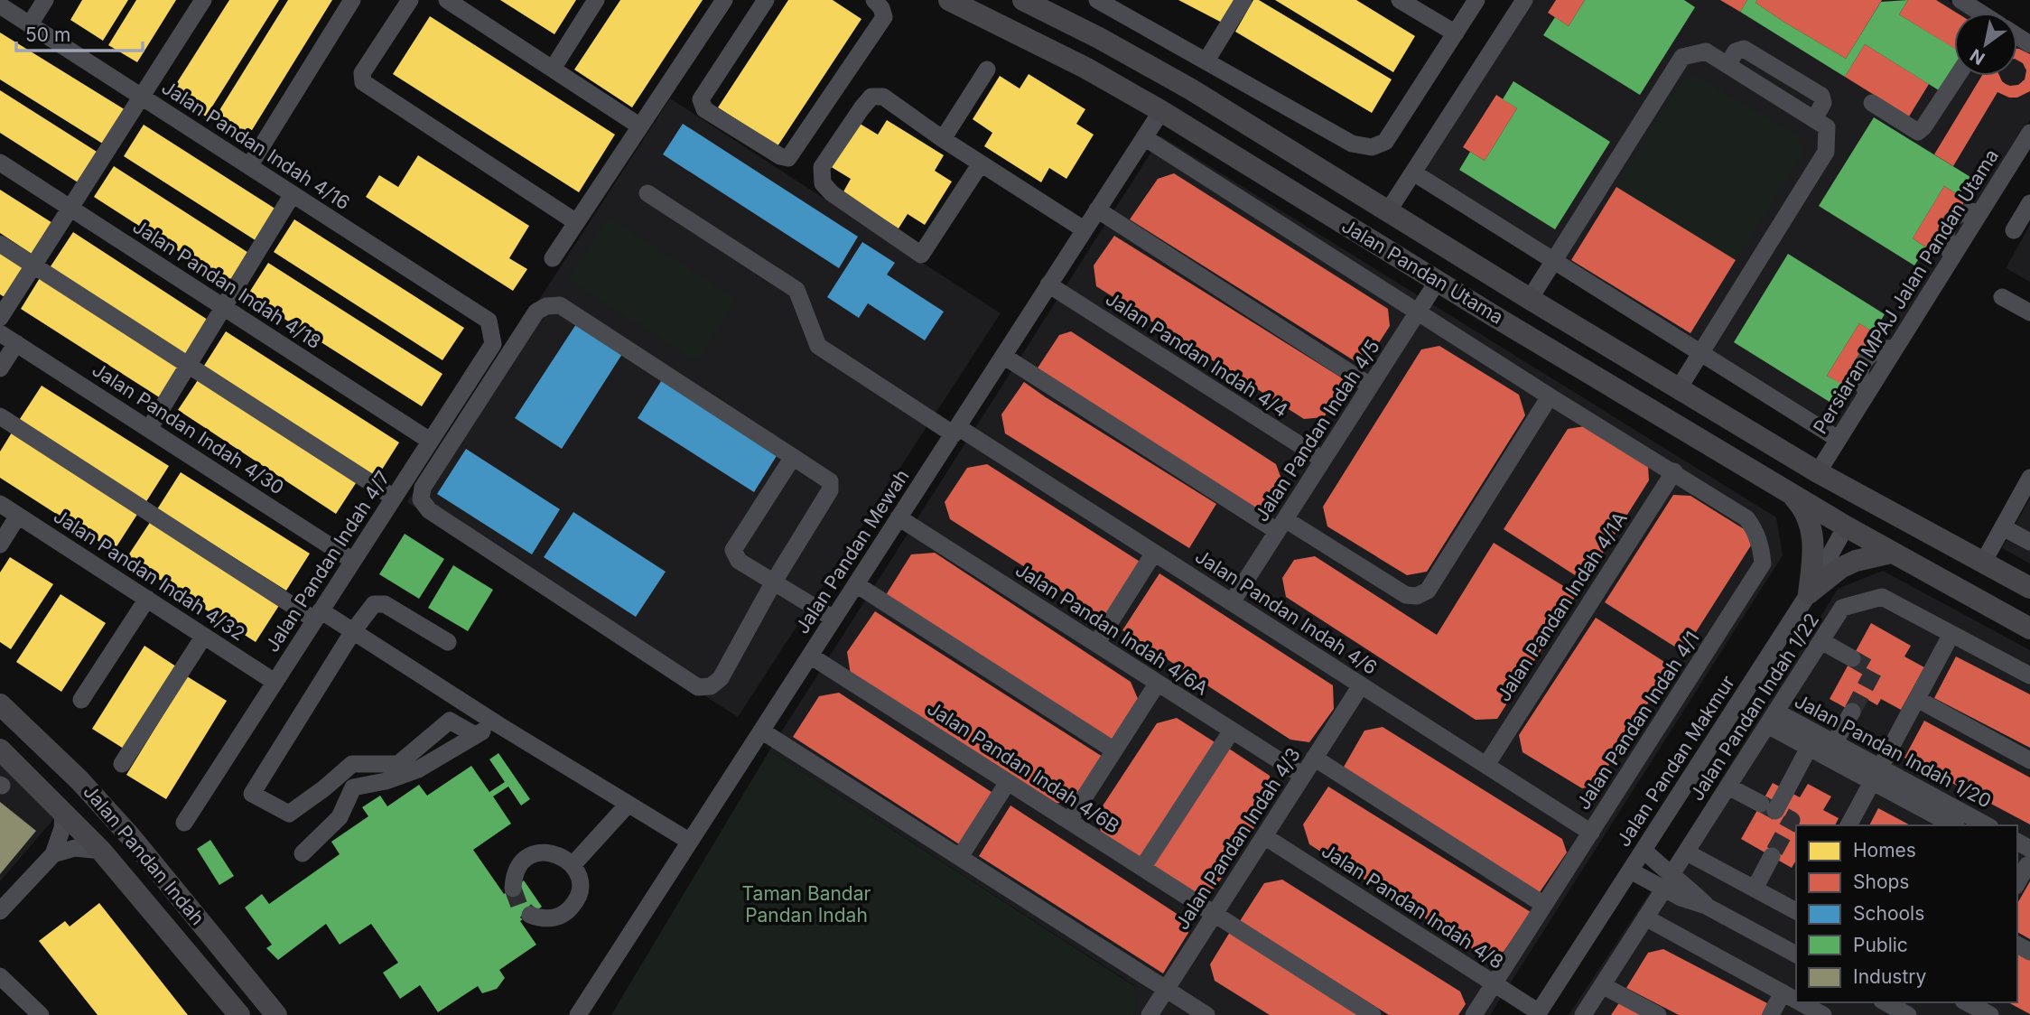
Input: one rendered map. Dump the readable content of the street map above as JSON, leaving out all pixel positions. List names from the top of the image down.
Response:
{
  "streets": {
    "main road": ["Jalan Pandan Utama", "Jalan Pandan Indah"],
    "street": [
      "Jalan Pandan Indah 4/16",
      "Jalan Pandan Indah 4/18",
      "Persiaran MPAJ Jalan Pandan Utama",
      "Jalan Pandan Indah 4/4",
      "Jalan Pandan Indah 4/30",
      "Jalan Pandan Indah 4/5",
      "Jalan Pandan Mewah",
      "Jalan Pandan Indah 4/7",
      "Jalan Pandan Indah 4/32",
      "Jalan Pandan Indah 4/1A",
      "Jalan Pandan Indah 4/6",
      "Jalan Pandan Indah 4/6A",
      "Jalan Pandan Indah 1/22",
      "Jalan Pandan Indah 4/1",
      "Jalan Pandan Indah 1/20",
      "Jalan Pandan Makmur",
      "Jalan Pandan Indah 4/6B",
      "Jalan Pandan Indah 4/3",
      "Jalan Pandan Indah 4/8"
    ]
  },
  "crossings": [
    ["Jalan Pandan Indah 4/16", "Jalan Pandan Indah 4/7"],
    ["Jalan Pandan Utama", "Persiaran MPAJ Jalan Pandan Utama"],
    ["Jalan Pandan Utama", "Jalan Pandan Indah 4/5"],
    ["Jalan Pandan Utama", "Jalan Pandan Mewah"],
    ["Jalan Pandan Utama", "Jalan Pandan Makmur"],
    ["Jalan Pandan Indah 4/18", "Jalan Pandan Indah 4/7"],
    ["Jalan Pandan Indah 4/4", "Jalan Pandan Indah 4/5"],
    ["Jalan Pandan Indah 4/4", "Jalan Pandan Mewah"],
    ["Jalan Pandan Indah 4/30", "Jalan Pandan Indah 4/7"],
    ["Jalan Pandan Indah 4/5", "Jalan Pandan Indah 4/6"],
    ["Jalan Pandan Mewah", "Jalan Pandan Indah 4/6"],
    ["Jalan Pandan Mewah", "Jalan Pandan Indah 4/6A"],
    ["Jalan Pandan Mewah", "Jalan Pandan Indah 4/6B"],
    ["Jalan Pandan Indah 4/7", "Jalan Pandan Indah 4/32"],
    ["Jalan Pandan Indah 4/1A", "Jalan Pandan Indah 4/6"],
    ["Jalan Pandan Indah 4/1A", "Jalan Pandan Indah 4/1"],
    ["Jalan Pandan Indah 4/6", "Jalan Pandan Indah 4/1"],
    ["Jalan Pandan Indah 4/6", "Jalan Pandan Indah 4/3"],
    ["Jalan Pandan Indah 4/6A", "Jalan Pandan Indah 4/3"],
    ["Jalan Pandan Indah 1/22", "Jalan Pandan Indah 1/20"],
    ["Jalan Pandan Indah 4/1", "Jalan Pandan Indah 4/8"],
    ["Jalan Pandan Makmur", "Jalan Pandan Indah 4/8"],
    ["Jalan Pandan Indah 4/6B", "Jalan Pandan Indah 4/3"],
    ["Jalan Pandan Indah 4/3", "Jalan Pandan Indah 4/8"]
  ],
  "parks": ["Taman Bandar Pandan Indah"],
  "legend": [
    "Homes",
    "Shops",
    "Schools",
    "Public",
    "Industry"
  ],
  "scale_bar": "50 m",
  "north": "bottom left"
}
